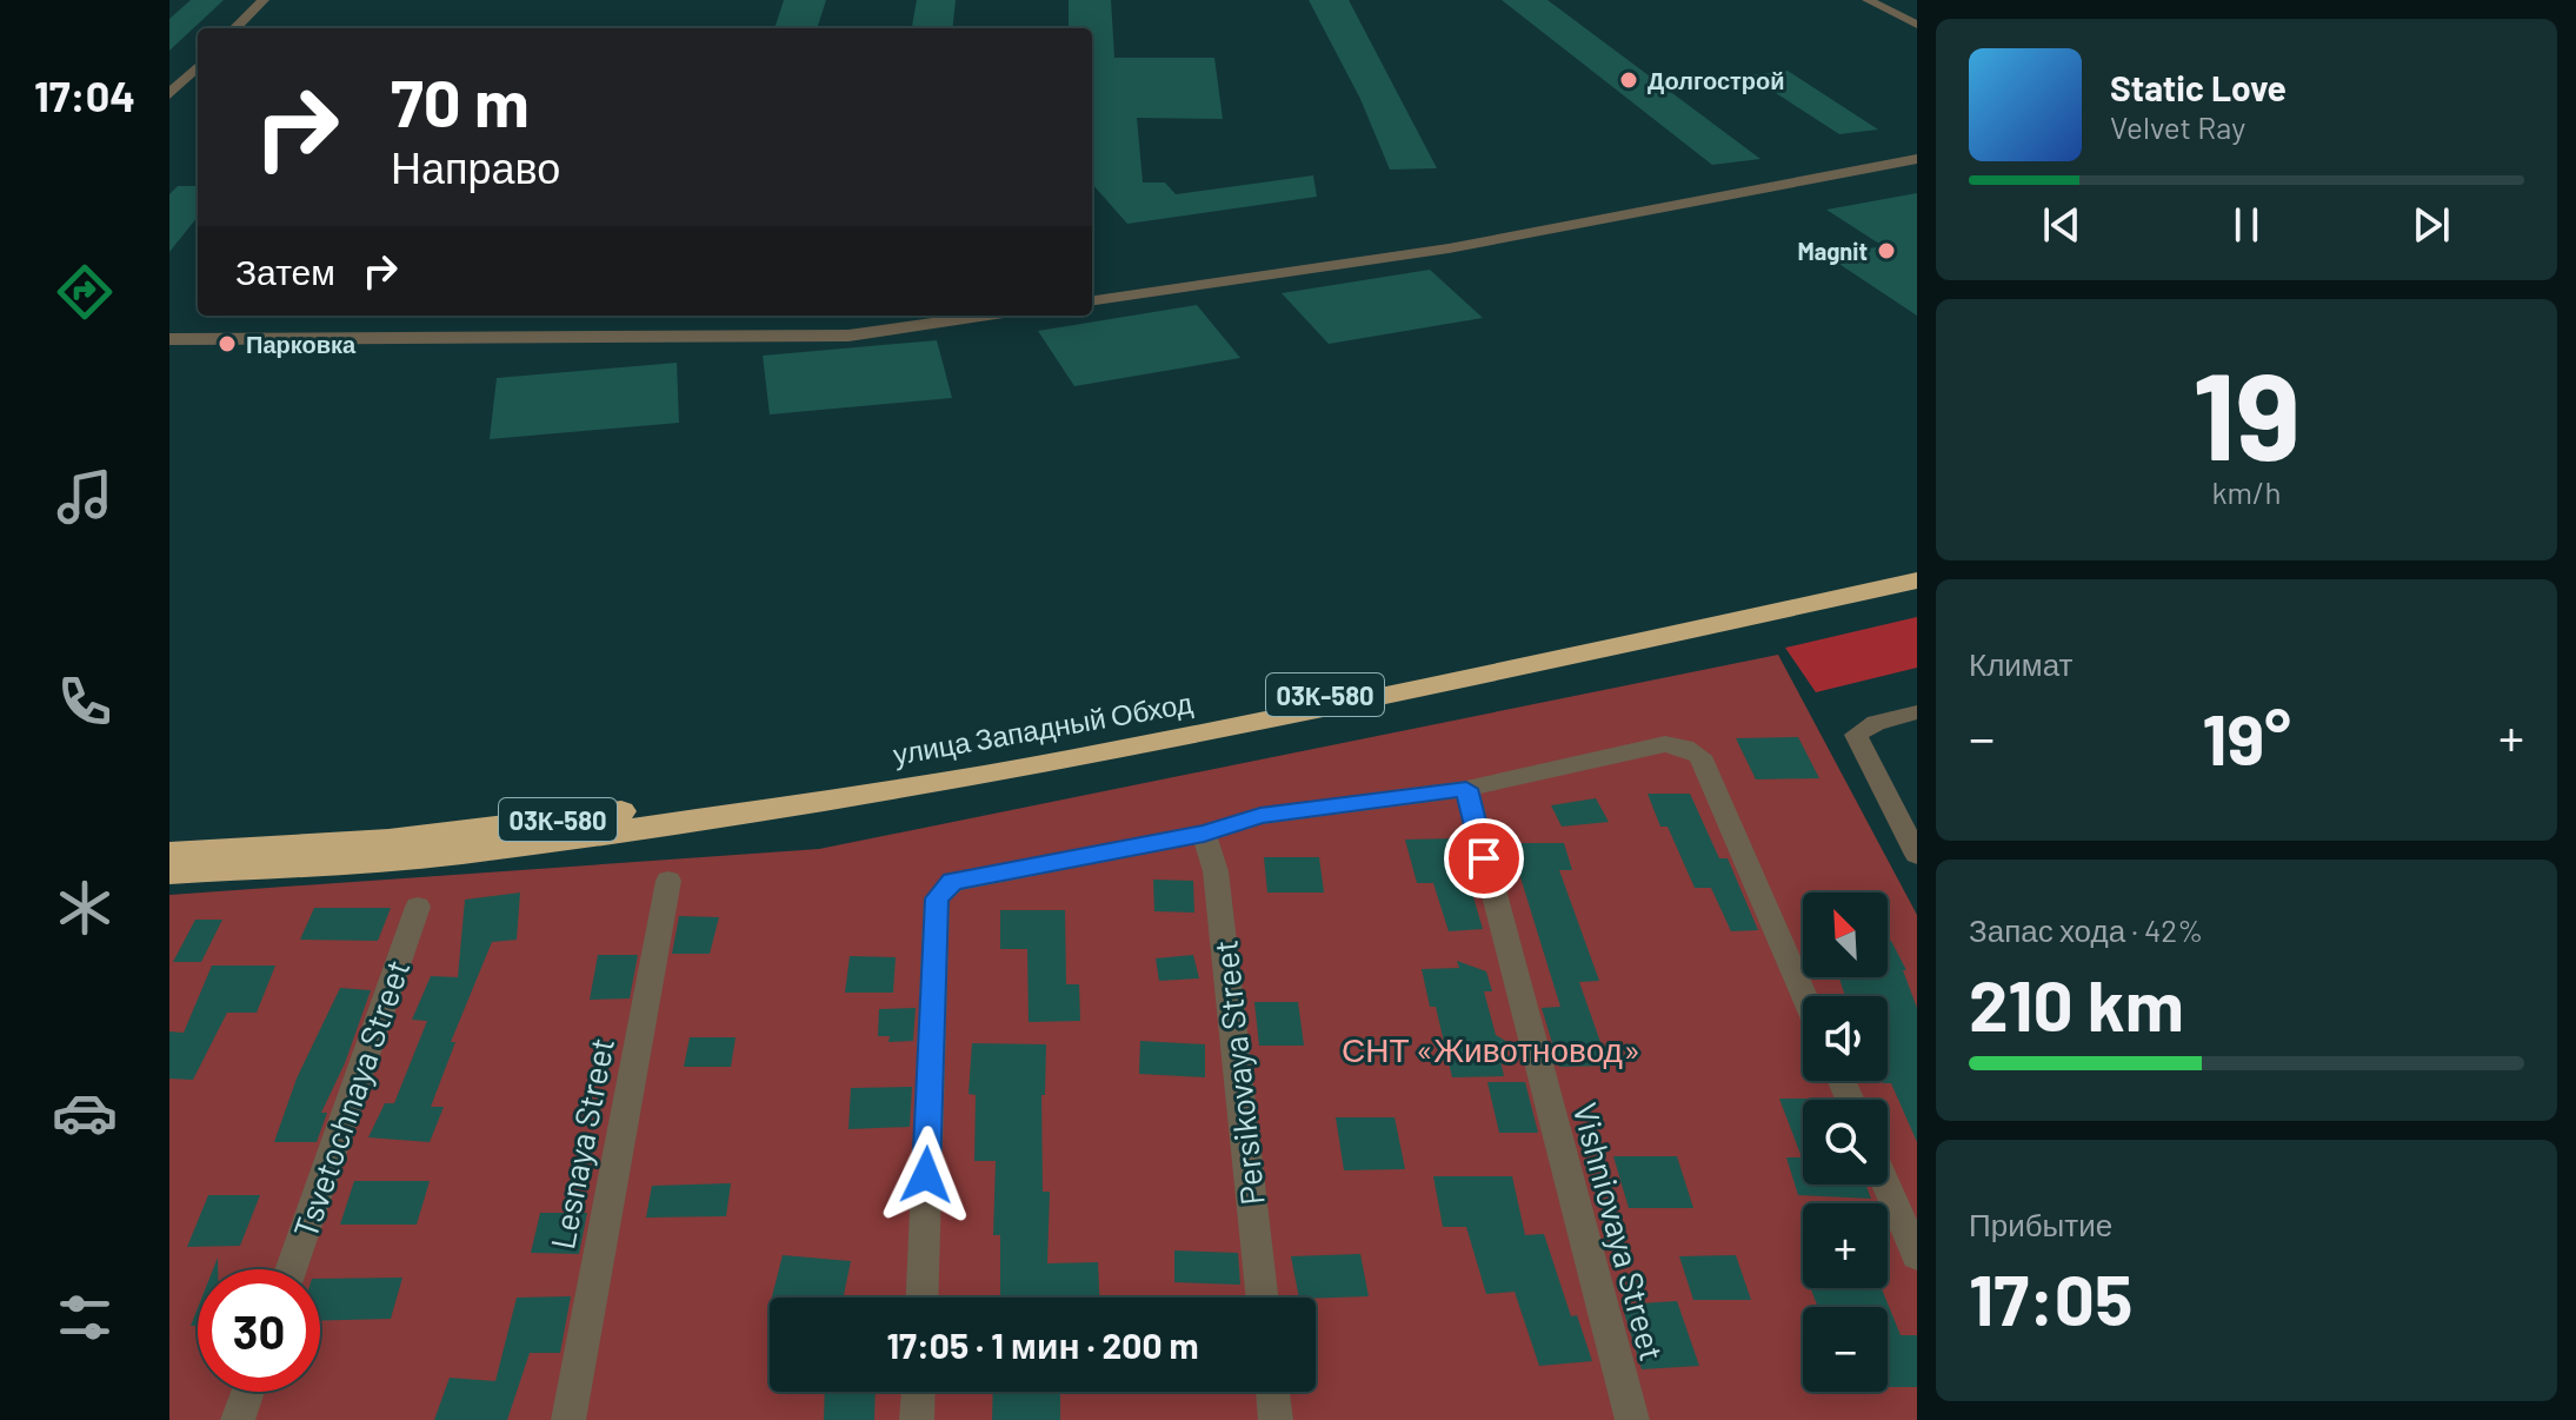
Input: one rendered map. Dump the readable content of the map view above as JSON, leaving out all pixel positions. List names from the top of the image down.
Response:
{
  "streets": {
    "highway": ["03К-580", "улица Западный Обход"],
    "street": [
      "Persikovaya Street",
      "Tsvetochnaya Street",
      "Lesnaya Street",
      "Vishniovaya Street"
    ]
  },
  "parks": ["СНТ «Животновод»"],
  "places": ["Долгострой", "Magnit", "Парковка"],
  "north": "top left",
  "page": {
    "tabs": "17:04",
    "turn": ["70 m", "Направо"],
    "song": ["Static Love", "Velvet Ray"],
    "then": "Затем",
    "tile": [
      ["19", "km/h"],
      "Климат",
      ["Запас хода · 42%", "210 km"],
      ["Прибытие", "17:05"]
    ],
    "heat": ["−", "19°", "+"],
    "map_buttons": ["+", "−"],
    "limit": "30",
    "trip": "17:05 · 1 мин · 200 m"
  }
}
